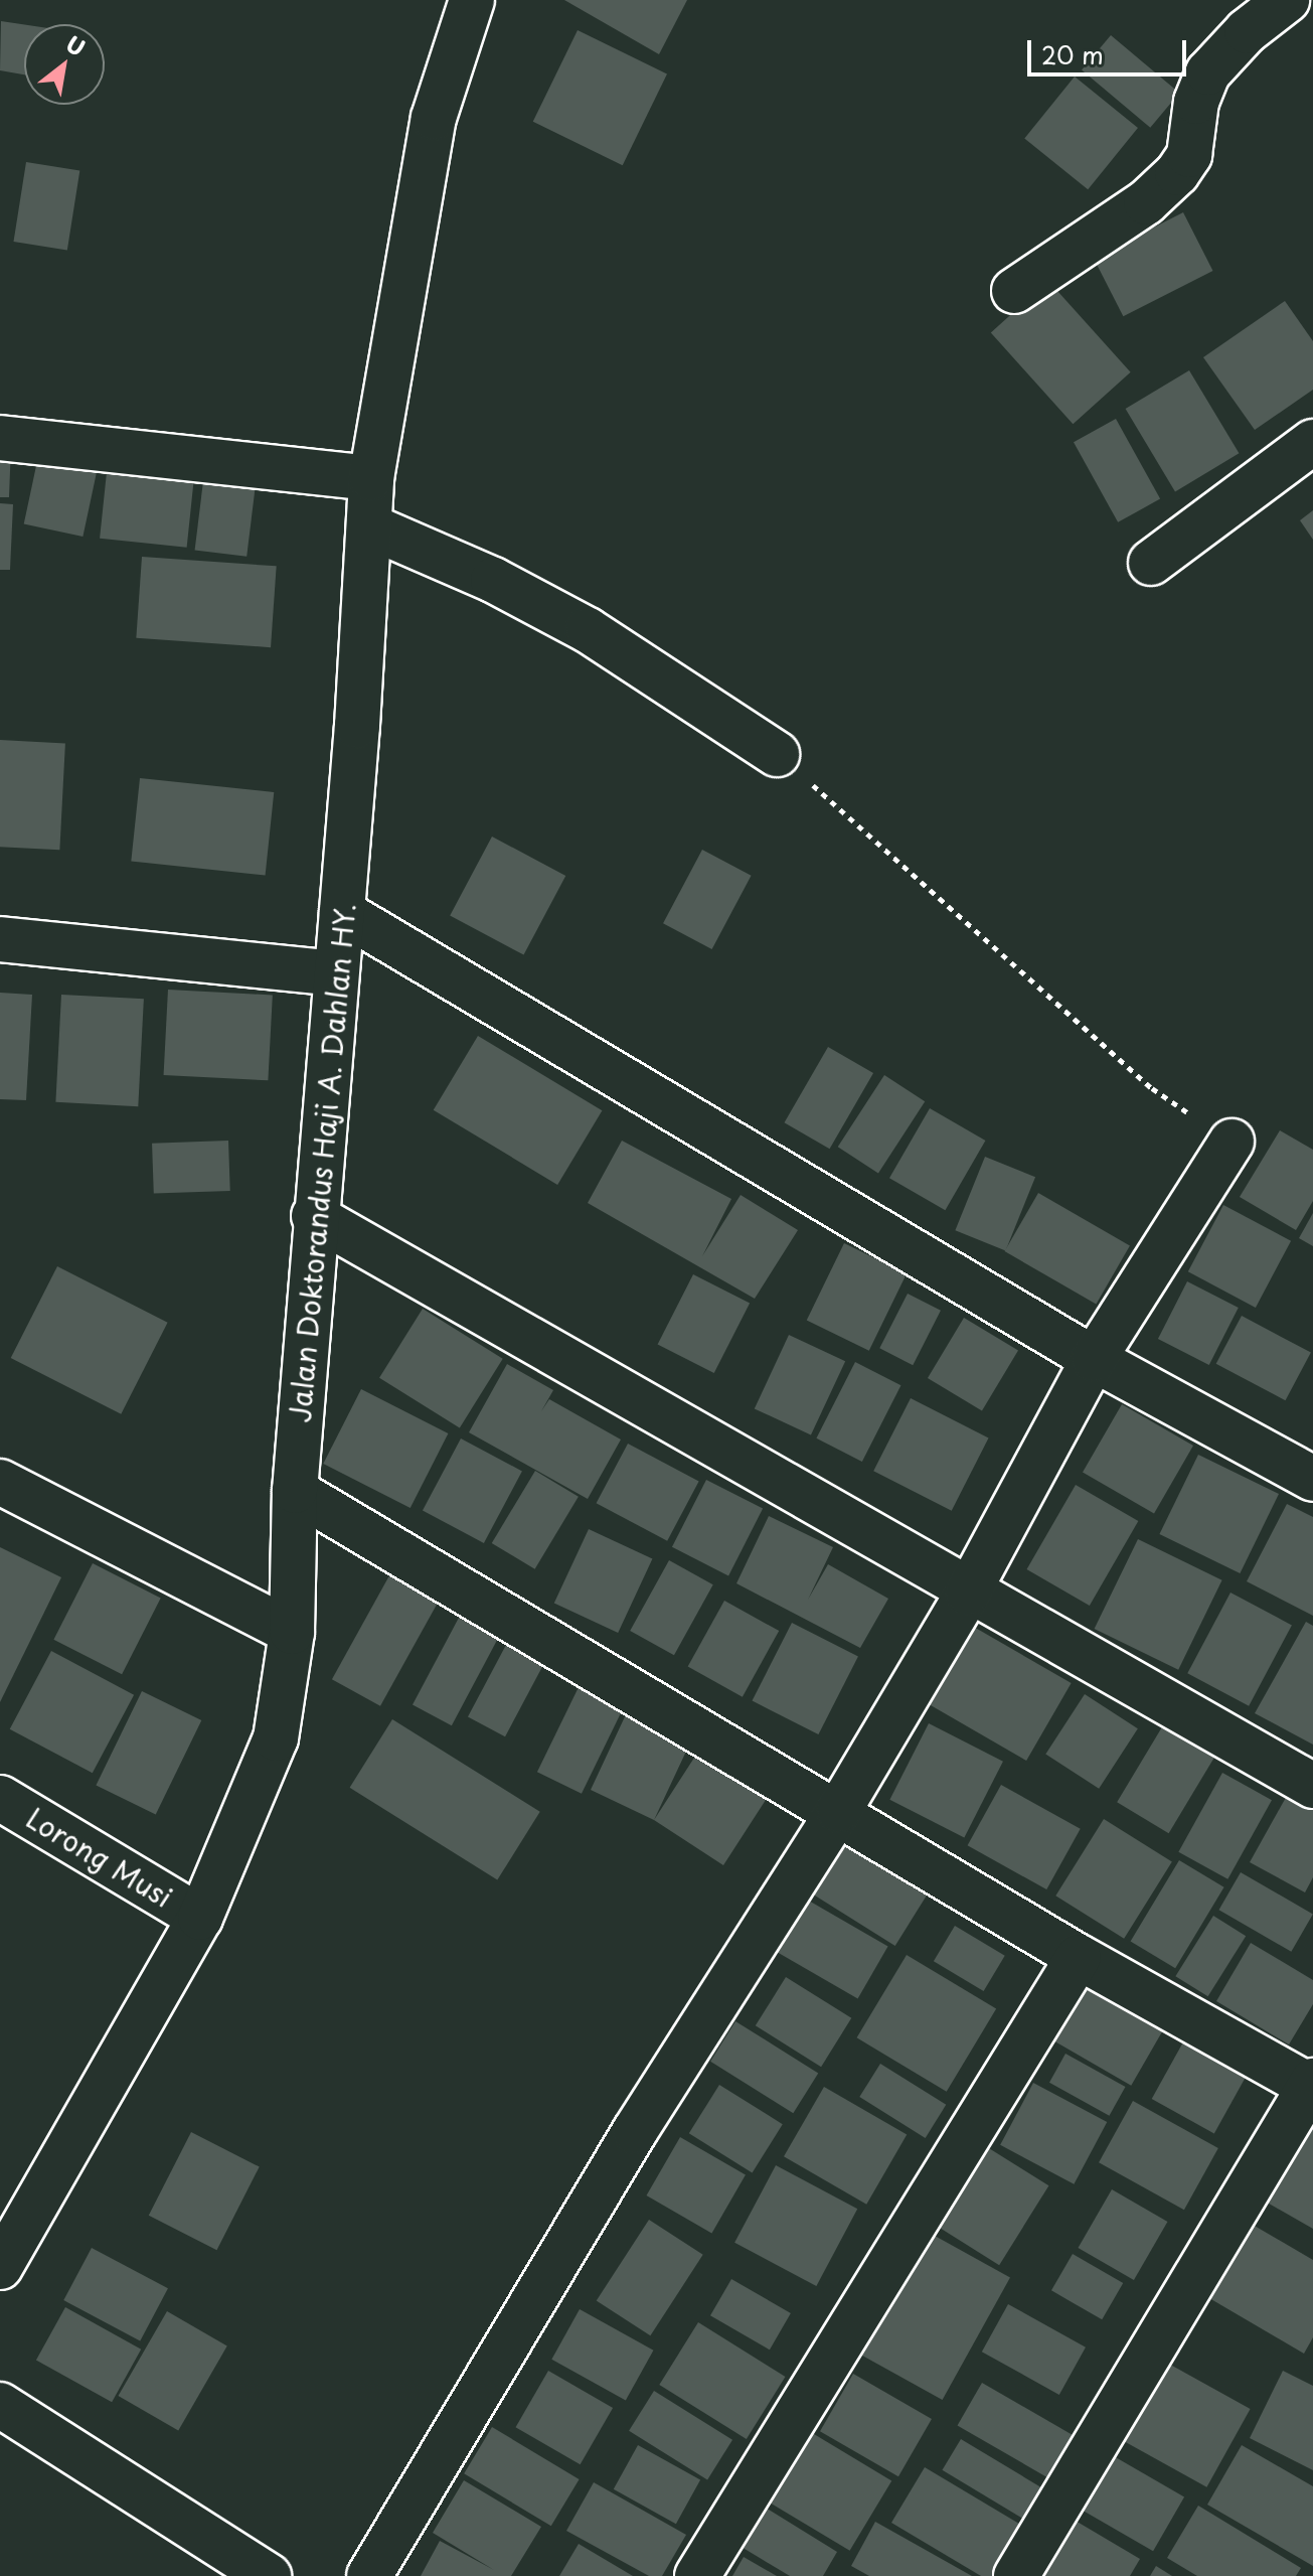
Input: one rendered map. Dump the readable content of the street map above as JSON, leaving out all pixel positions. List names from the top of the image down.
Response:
{
  "streets": {
    "street": ["Jalan Doktorandus Haji A. Dahlan HY.", "Lorong Musi"]
  },
  "crossings": [
    ["Jalan Doktorandus Haji A. Dahlan HY.", "Lorong Musi"]
  ],
  "scale_bar": "20 m",
  "north": "top right"
}
